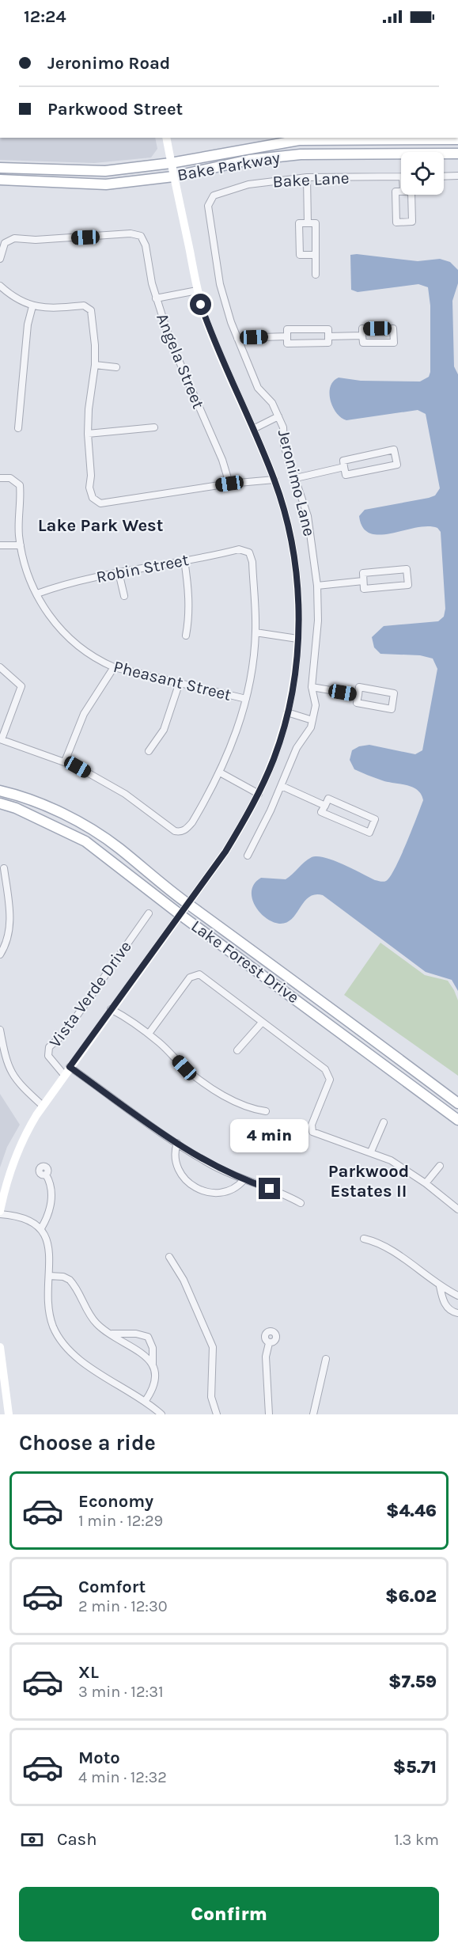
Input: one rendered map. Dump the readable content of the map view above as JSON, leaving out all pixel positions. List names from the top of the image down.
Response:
{
  "streets": {
    "main road": ["Bake Parkway", "Lake Forest Drive"],
    "street": [
      "Bake Lane",
      "Angela Street",
      "Jeronimo Lane",
      "Robin Street",
      "Pheasant Street",
      "Vista Verde Drive"
    ]
  },
  "crossings": [
    ["Bake Lane", "Jeronimo Lane"],
    ["Robin Street", "Pheasant Street"]
  ],
  "districts": ["Lake Park West", "Parkwood Estates II"],
  "page": {
    "status": "12:24",
    "banner": ["Jeronimo Road", "Parkwood Street"],
    "bubble": "4 min",
    "heading": "Choose a ride",
    "list": [
      {
        "name": "Economy",
        "note": "1 min · 12:29",
        "value": "$4.46"
      },
      {
        "name": "Comfort",
        "note": "2 min · 12:30",
        "value": "$6.02"
      },
      {
        "name": "XL",
        "note": "3 min · 12:31",
        "value": "$7.59"
      },
      {
        "name": "Moto",
        "note": "4 min · 12:32",
        "value": "$5.71"
      }
    ],
    "pay": ["Cash", "1.3 km"],
    "buttons": "Confirm"
  }
}
